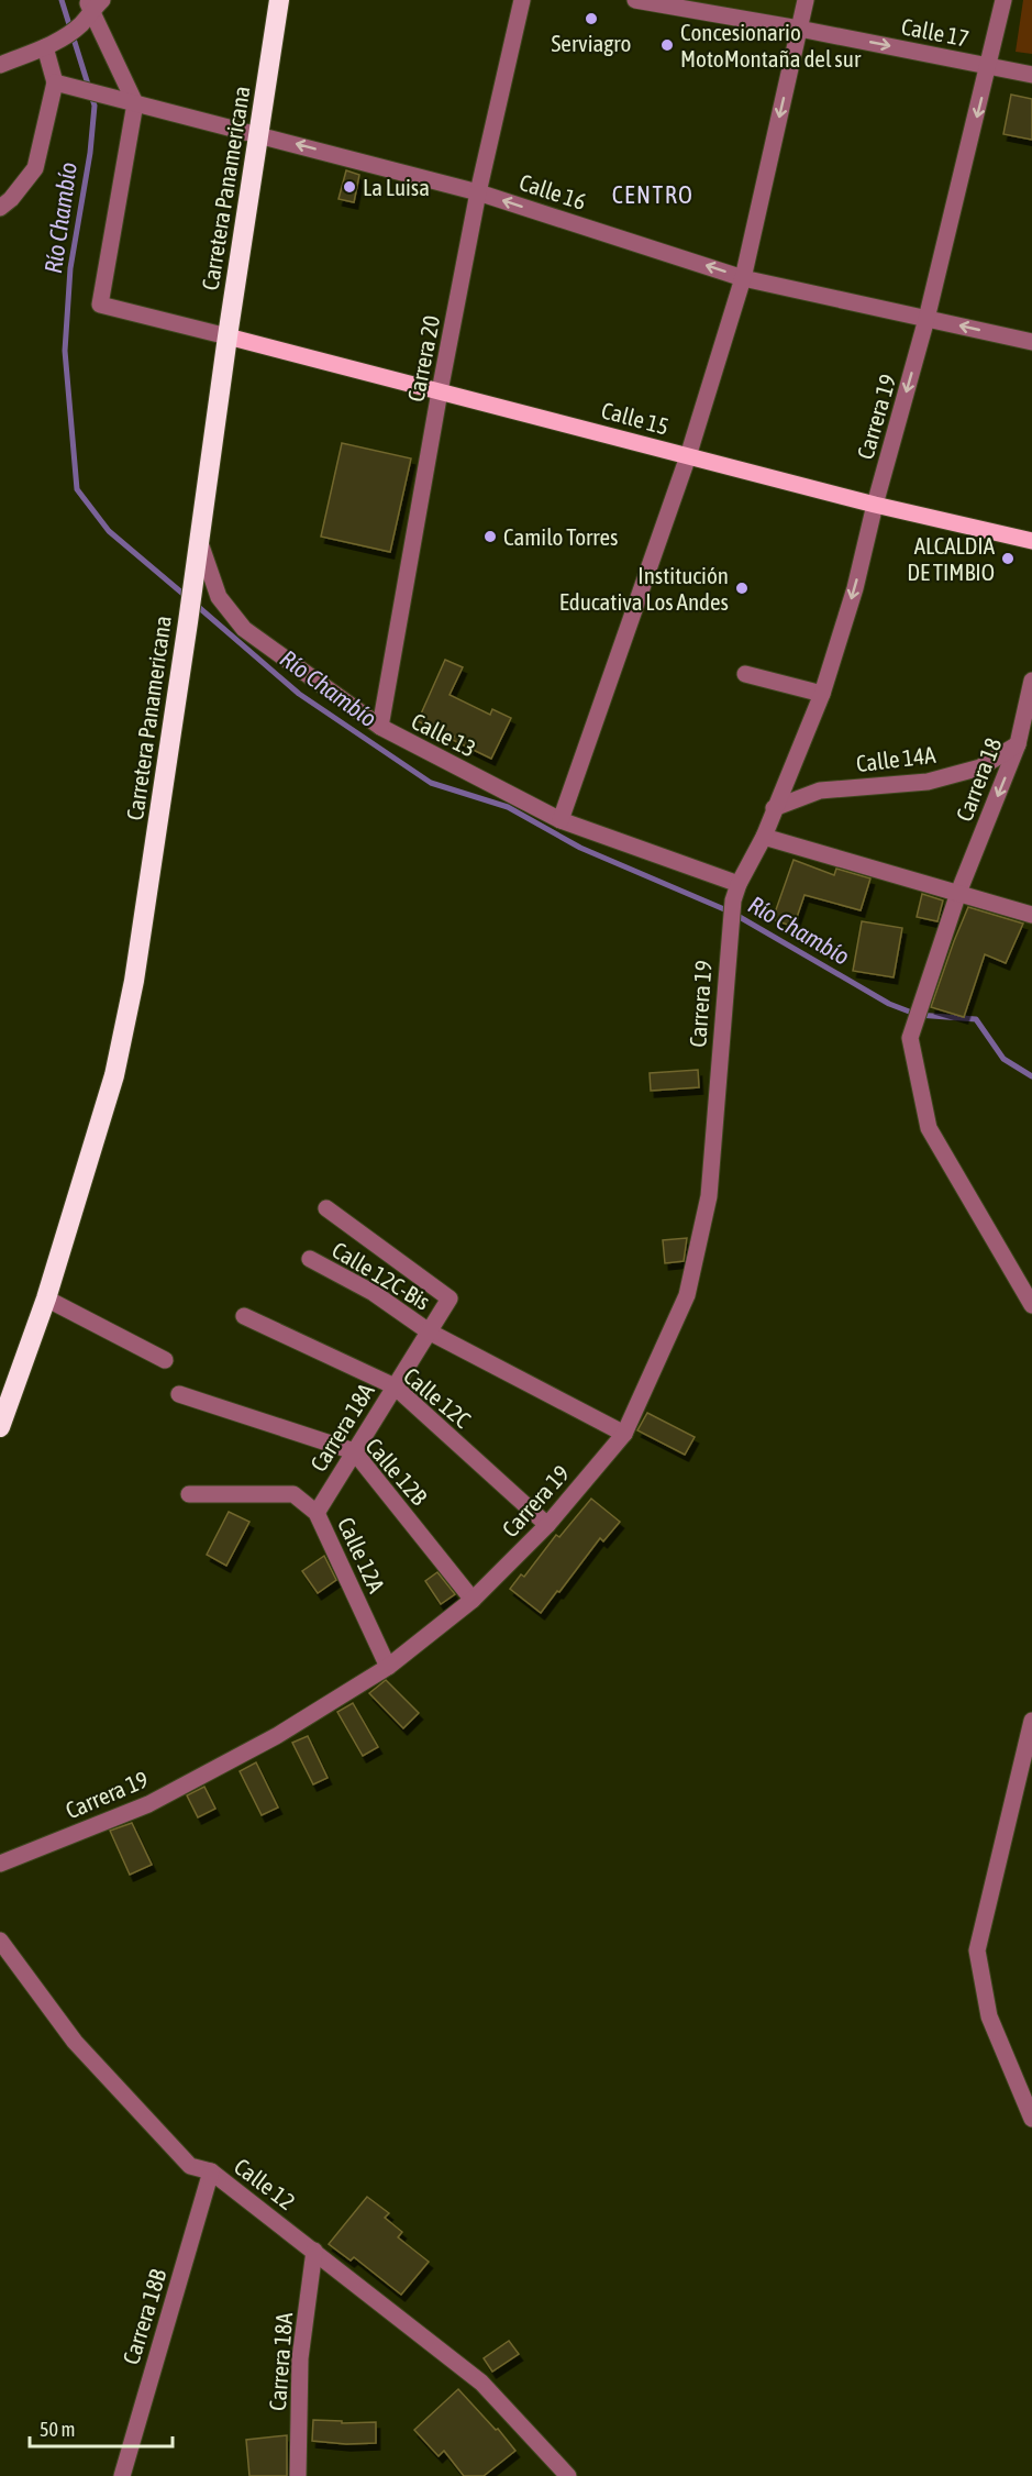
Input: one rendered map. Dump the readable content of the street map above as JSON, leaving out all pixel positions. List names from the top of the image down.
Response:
{
  "streets": {
    "highway": ["Carretera Panamericana"],
    "main road": ["Calle 15"],
    "street": [
      "Calle 17",
      "Calle 16",
      "Carrera 20",
      "Carrera 19",
      "Calle 13",
      "Calle 14A",
      "Carrera 18",
      "Calle 12C-Bis",
      "Calle 12C",
      "Carrera 18A",
      "Calle 12B",
      "Calle 12A",
      "Calle 12",
      "Carrera 18B"
    ]
  },
  "crossings": [
    ["Calle 17", "Carrera 19"],
    ["Carretera Panamericana", "Calle 16"],
    ["Carretera Panamericana", "Calle 15"],
    ["Carretera Panamericana", "Calle 13"],
    ["Calle 16", "Carrera 20"],
    ["Calle 16", "Carrera 19"],
    ["Carrera 20", "Calle 15"],
    ["Carrera 20", "Calle 13"],
    ["Carrera 19", "Calle 15"],
    ["Carrera 19", "Calle 13"],
    ["Carrera 19", "Calle 14A"],
    ["Carrera 19", "Calle 12C-Bis"],
    ["Carrera 19", "Calle 12C"],
    ["Carrera 19", "Calle 12B"],
    ["Carrera 19", "Calle 12A"],
    ["Calle 14A", "Carrera 18"],
    ["Calle 12C-Bis", "Carrera 18A"],
    ["Calle 12C", "Carrera 18A"],
    ["Carrera 18A", "Calle 12B"],
    ["Carrera 18A", "Calle 12A"],
    ["Carrera 18A", "Calle 12"],
    ["Calle 12", "Carrera 18B"]
  ],
  "one_way": ["Calle 17", "Calle 16"],
  "districts": ["CENTRO"],
  "water": ["Río Chambío"],
  "places": [
    "Serviagro",
    "Concesionario MotoMontaña del sur",
    "La Luisa",
    "Camilo Torres",
    "ALCALDIA DE TIMBIO",
    "Institución Educativa Los Andes"
  ],
  "scale_bar": "50 m"
}
